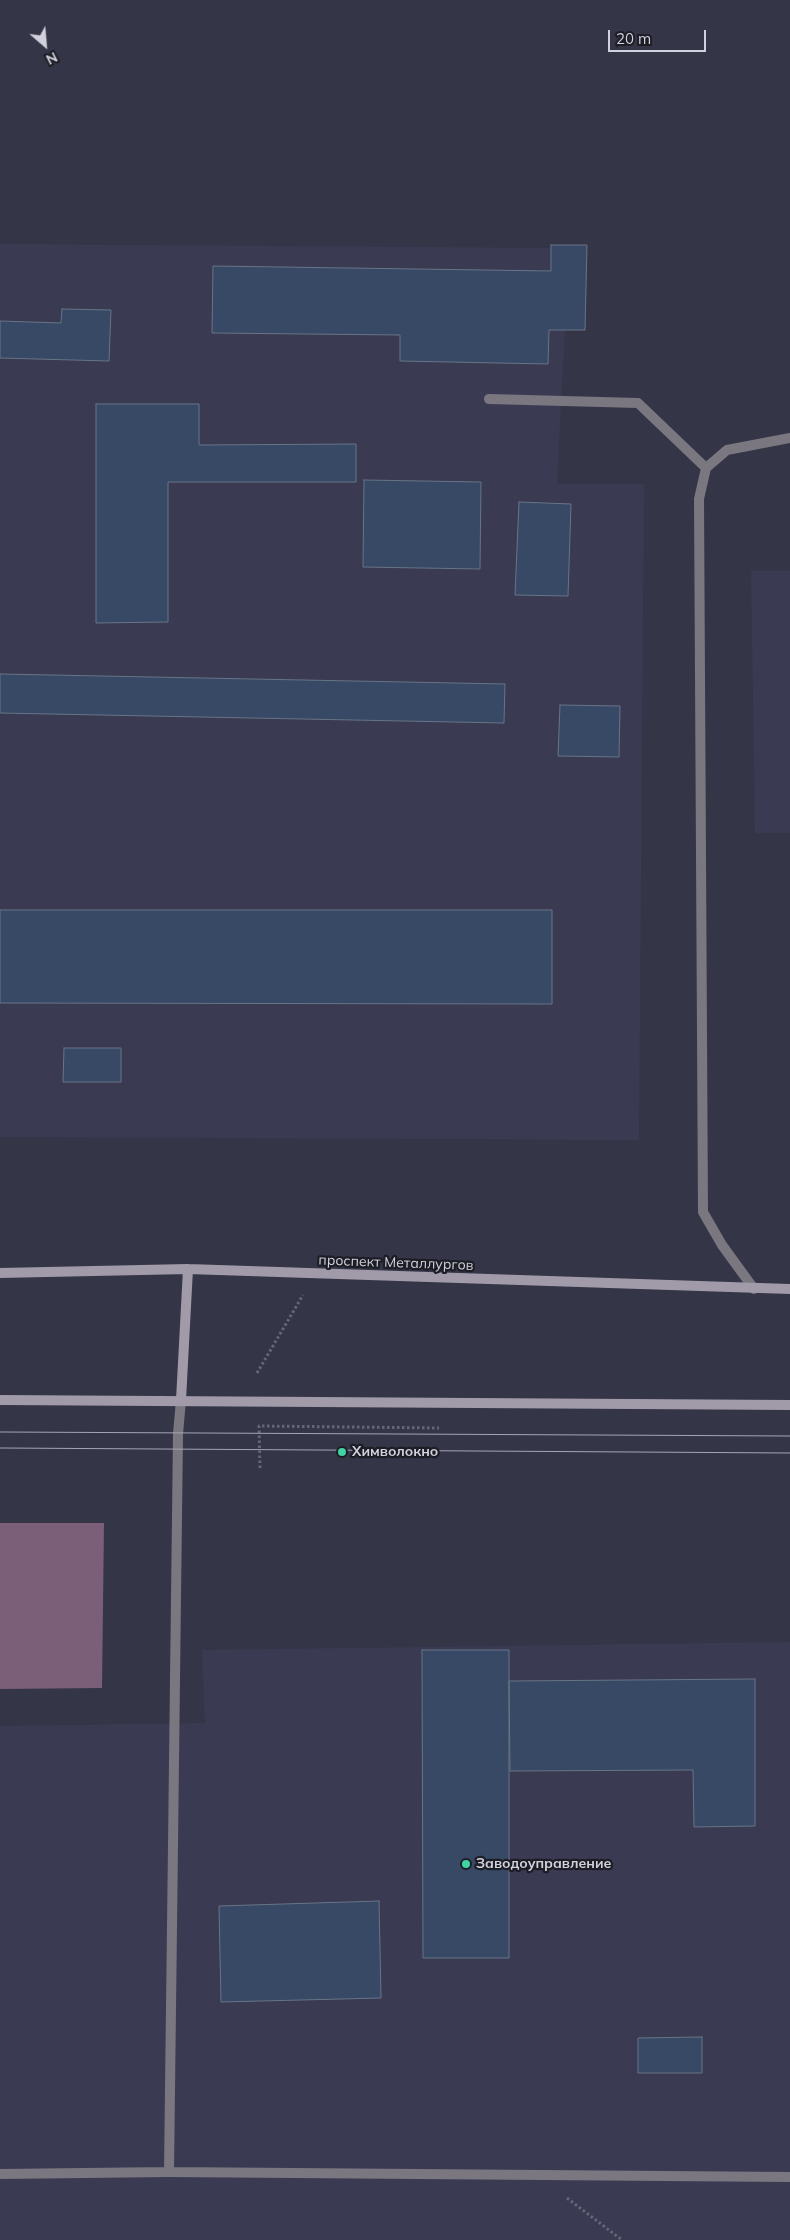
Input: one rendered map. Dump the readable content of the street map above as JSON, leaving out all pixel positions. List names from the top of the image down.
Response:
{
  "streets": {
    "street": ["проспект Металлургов"]
  },
  "places": ["Химволокно", "Заводоуправление"],
  "scale_bar": "20 m",
  "north": "bottom right"
}
